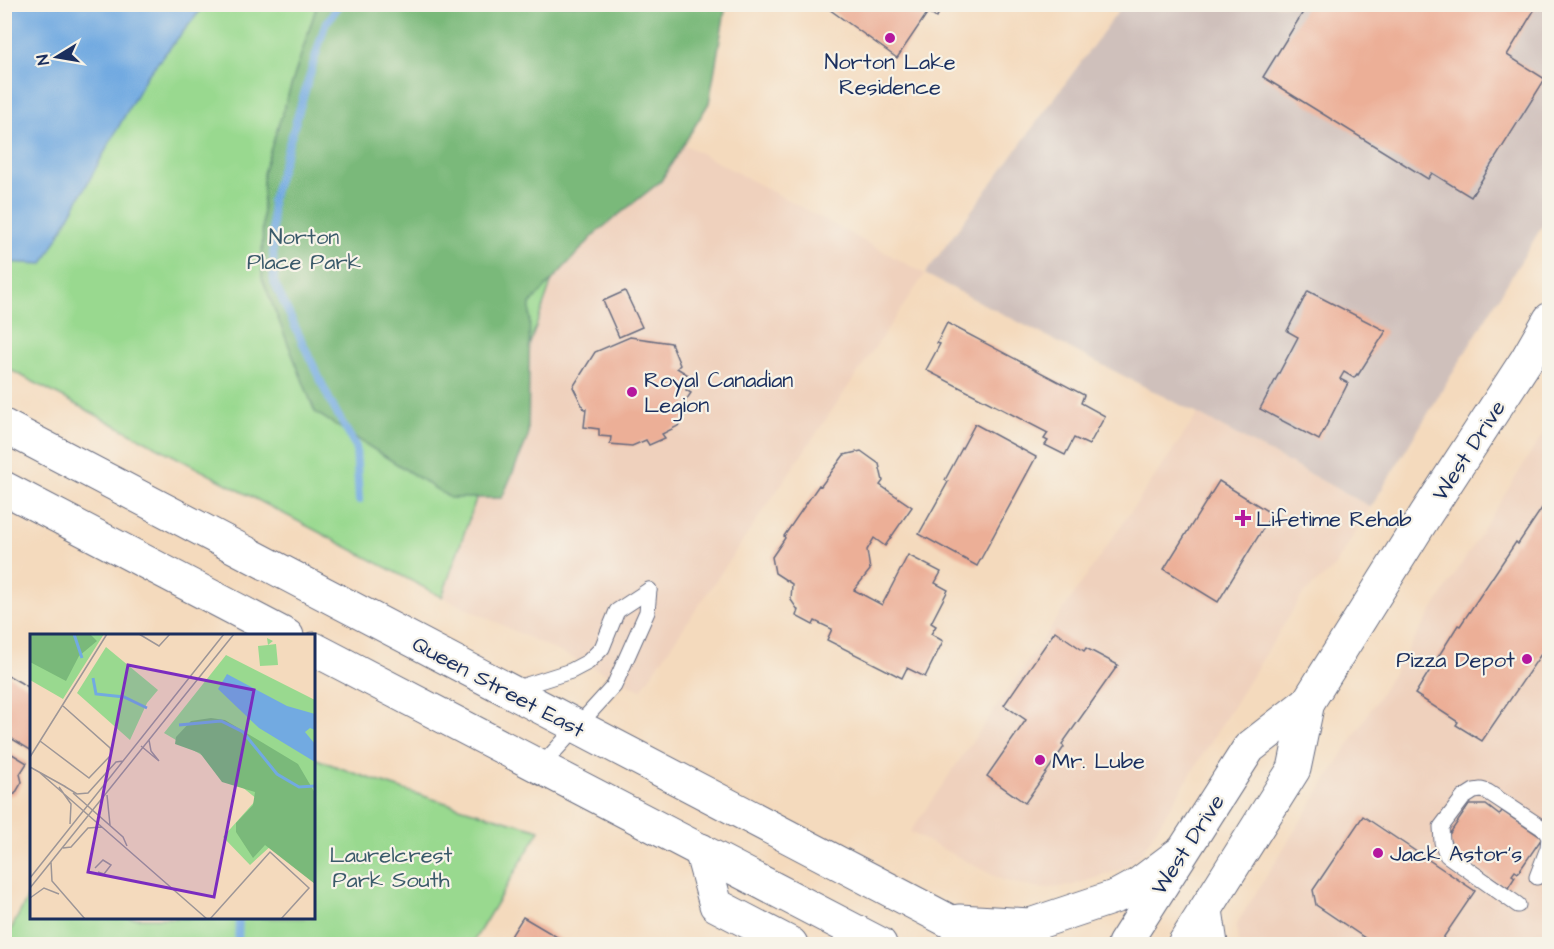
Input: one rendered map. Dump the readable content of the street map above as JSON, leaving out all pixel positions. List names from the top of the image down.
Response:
{
  "streets": {
    "main road": ["West Drive", "Queen Street East"]
  },
  "parks": ["Norton Place Park", "Laurelcrest Park South"],
  "places": {
    "other": [
      "Norton Lake Residence",
      "Royal Canadian Legion",
      "Pizza Depot",
      "Mr. Lube",
      "Jack Astor's"
    ],
    "health": ["Lifetime Rehab"]
  },
  "north": "left"
}
